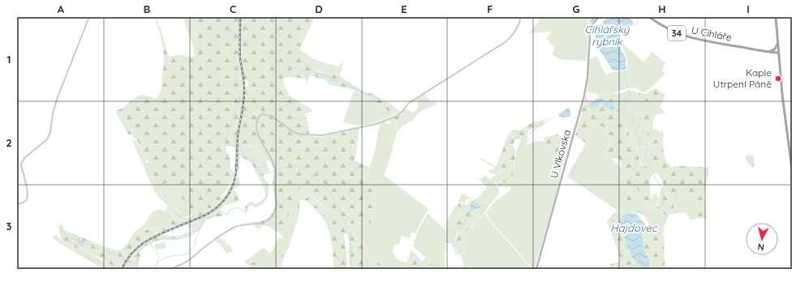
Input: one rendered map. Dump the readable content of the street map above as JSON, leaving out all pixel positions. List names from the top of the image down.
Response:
{
  "streets": {
    "main road": ["34", "U Cihláře", "U Vlkovska"]
  },
  "crossings": [
    ["34", "U Cihláře"]
  ],
  "water": ["Cihlářský rybník", "Hajdovec"],
  "places": ["Kaple Utrpení Páně"],
  "north": "bottom",
  "grid": {
    "columns": [
      "A",
      "B",
      "C",
      "D",
      "E",
      "F",
      "G",
      "H",
      "I"
    ],
    "rows": ["1", "2", "3"]
  }
}
